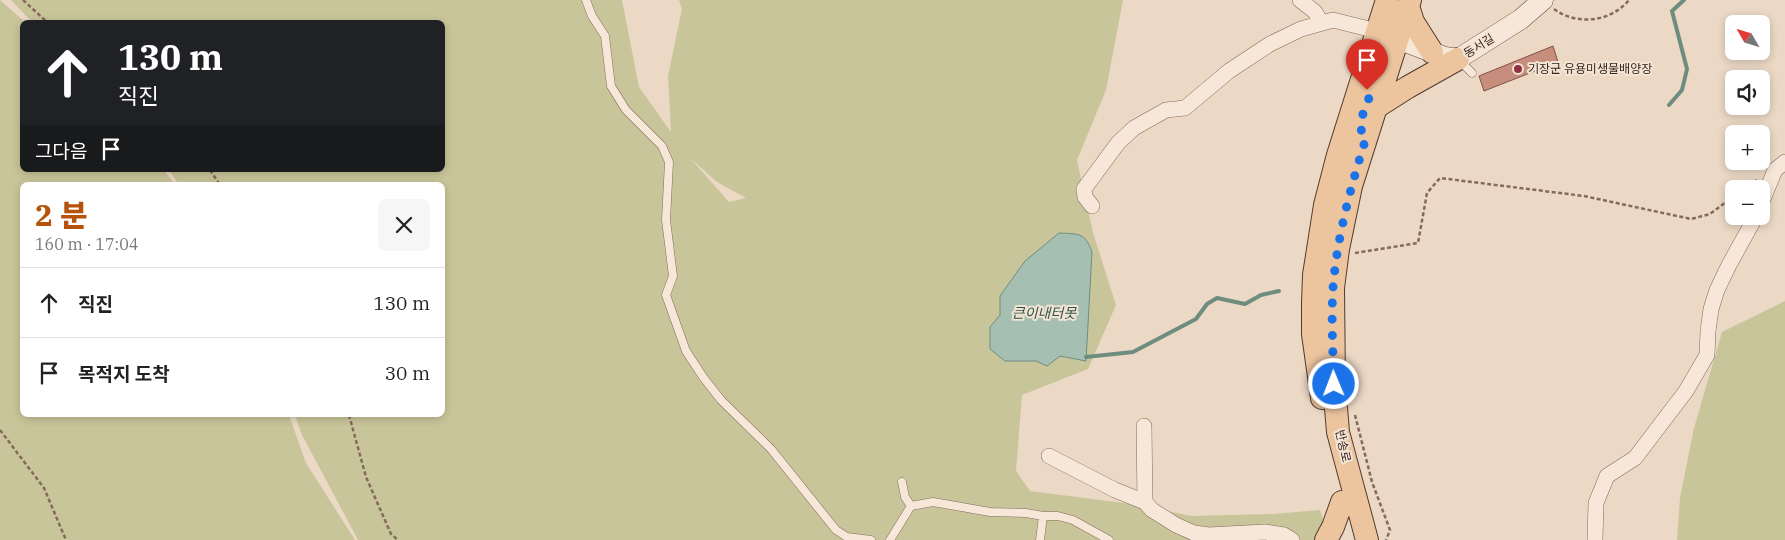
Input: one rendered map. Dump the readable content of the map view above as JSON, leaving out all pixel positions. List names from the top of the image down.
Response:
{
  "streets": {
    "main road": ["반송로"],
    "street": ["동서길"]
  },
  "crossings": [
    ["동서길", "반송로"]
  ],
  "water": ["큰이내터못"],
  "places": ["기장군 유용미생물배양장"],
  "north": "top left",
  "page": {
    "map_buttons": ["+", "−"],
    "turn": ["130 m", "직진"],
    "then": "그다음",
    "heading": ["2 분", "160 m · 17:04"],
    "list": [
      {
        "name": "직진",
        "value": "130 m"
      },
      {
        "name": "목적지 도착",
        "value": "30 m"
      }
    ]
  }
}
